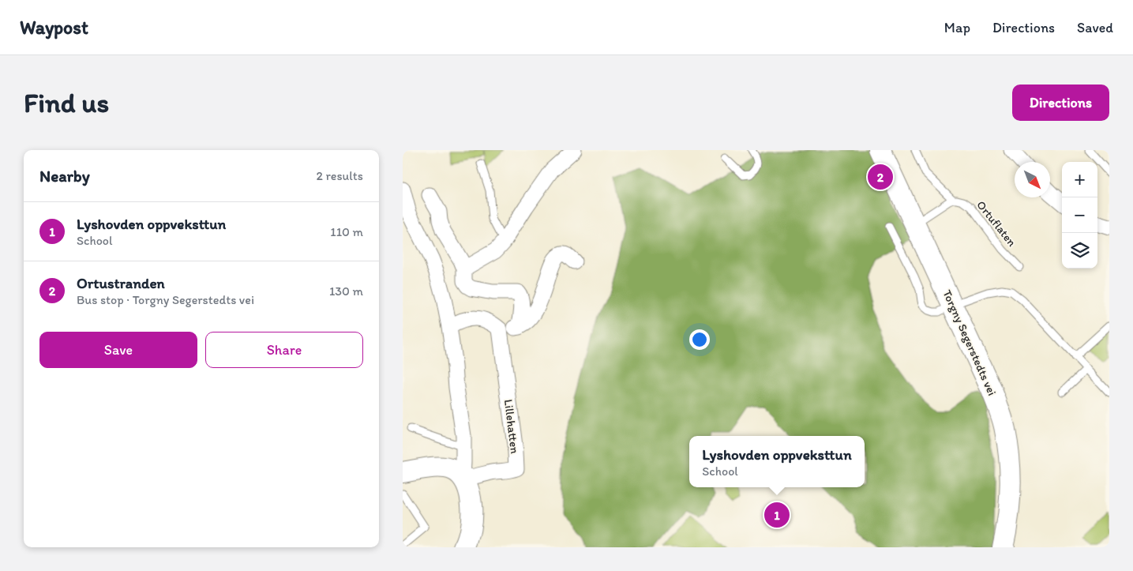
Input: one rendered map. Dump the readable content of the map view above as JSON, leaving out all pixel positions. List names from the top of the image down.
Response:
{
  "streets": {
    "main road": ["Torgny Segerstedts vei"],
    "street": ["Lillehatten"],
    "lane": ["Ortuflaten"]
  },
  "north": "bottom right",
  "page": {
    "header": "Waypost",
    "nav": ["Map", "Directions", "Saved"],
    "buttons": [
      "Directions",
      ["Save", "Share"]
    ],
    "title": "Find us",
    "heading": ["Nearby", "2 results"],
    "map_buttons": ["+", "−"],
    "pins": ["2", "1"],
    "list": [
      {
        "mark": "1",
        "name": "Lyshovden oppveksttun",
        "note": "School",
        "value": "110 m"
      },
      {
        "mark": "2",
        "name": "Ortustranden",
        "note": "Bus stop · Torgny Segerstedts vei",
        "value": "130 m"
      }
    ],
    "popup": ["Lyshovden oppveksttun", "School"]
  }
}
